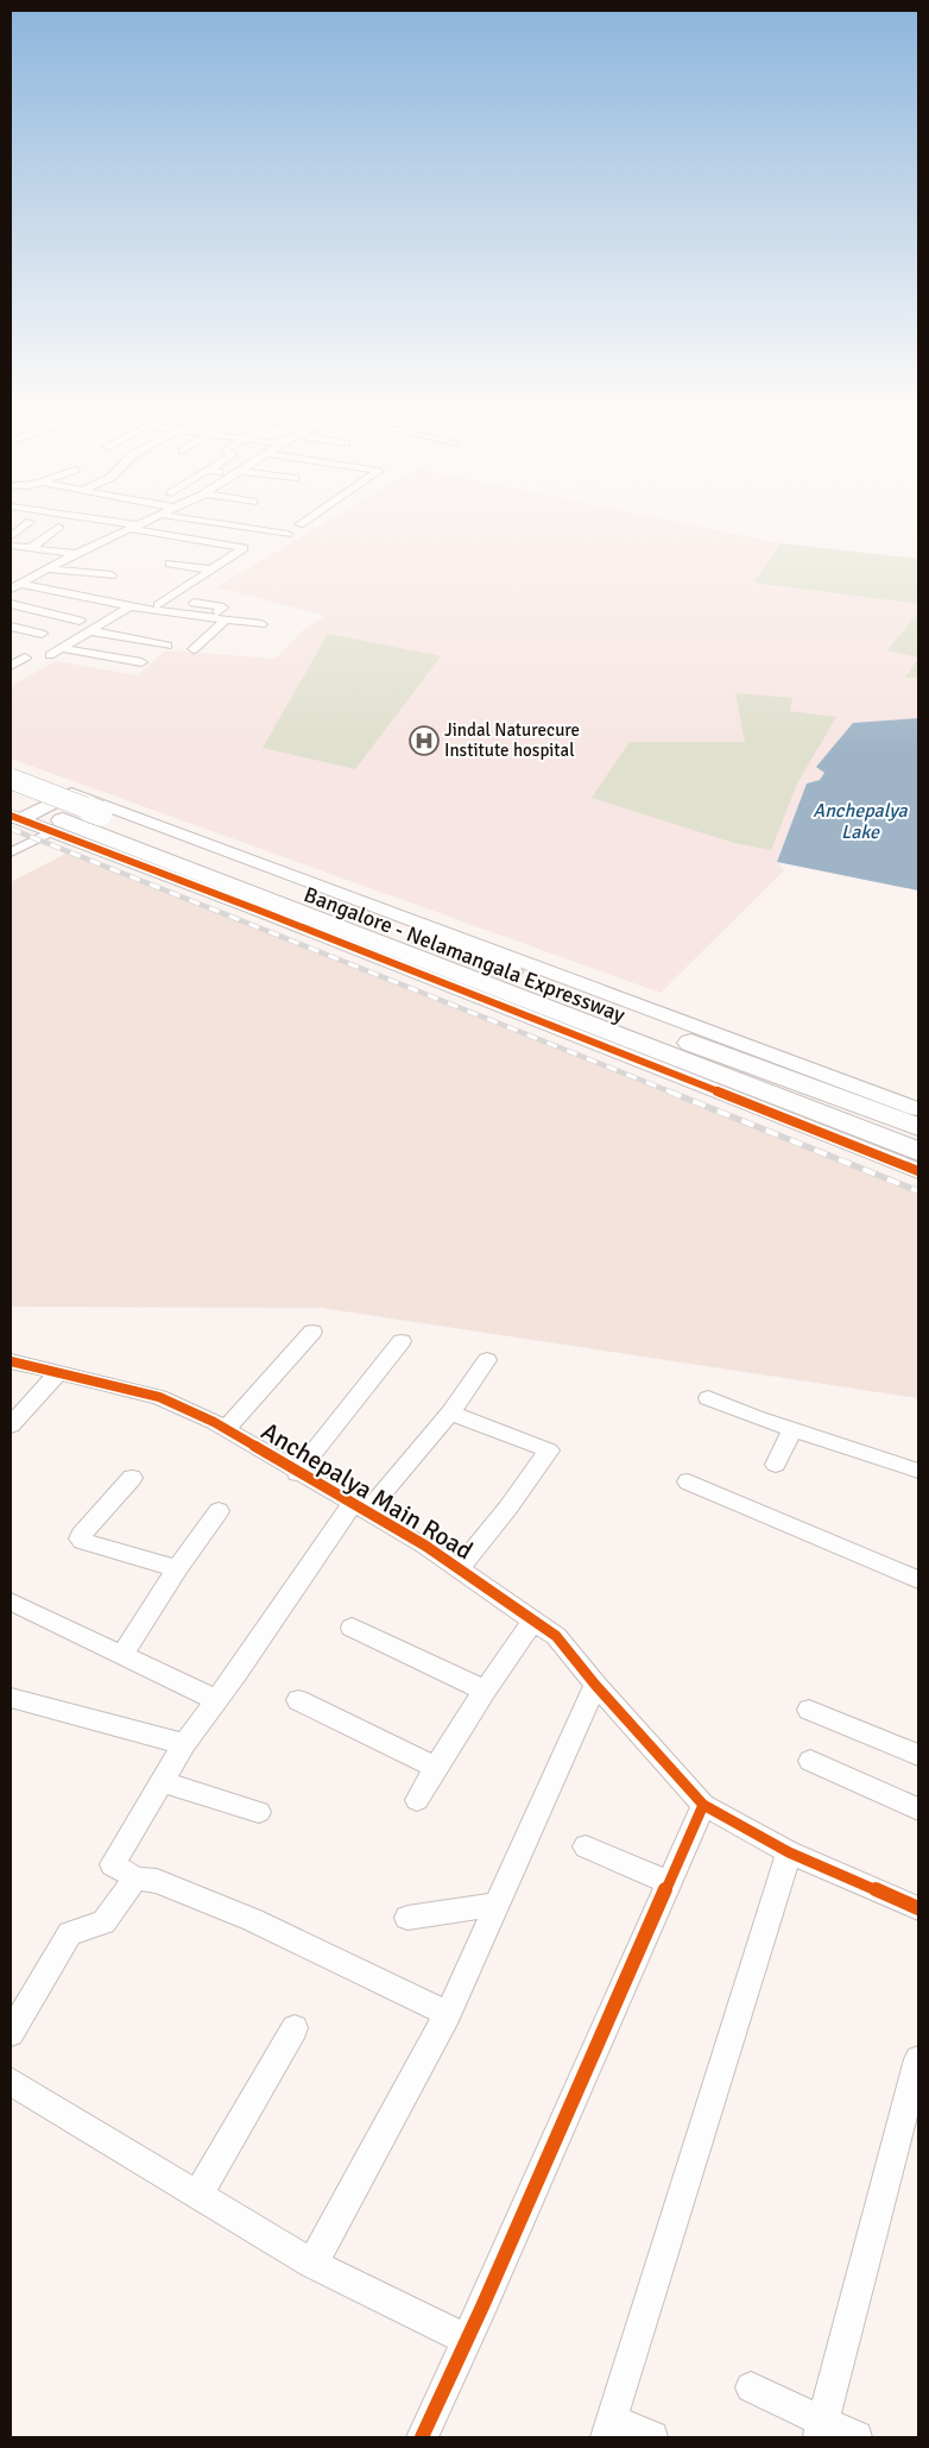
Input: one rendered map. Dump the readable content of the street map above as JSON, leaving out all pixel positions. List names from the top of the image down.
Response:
{
  "streets": {
    "highway": ["Bangalore - Nelamangala Expressway"],
    "street": ["Anchepalya Main Road"]
  },
  "water": ["Anchepalya Lake"],
  "places": {
    "hospital": ["Jindal Naturecure Institute hospital"]
  }
}
